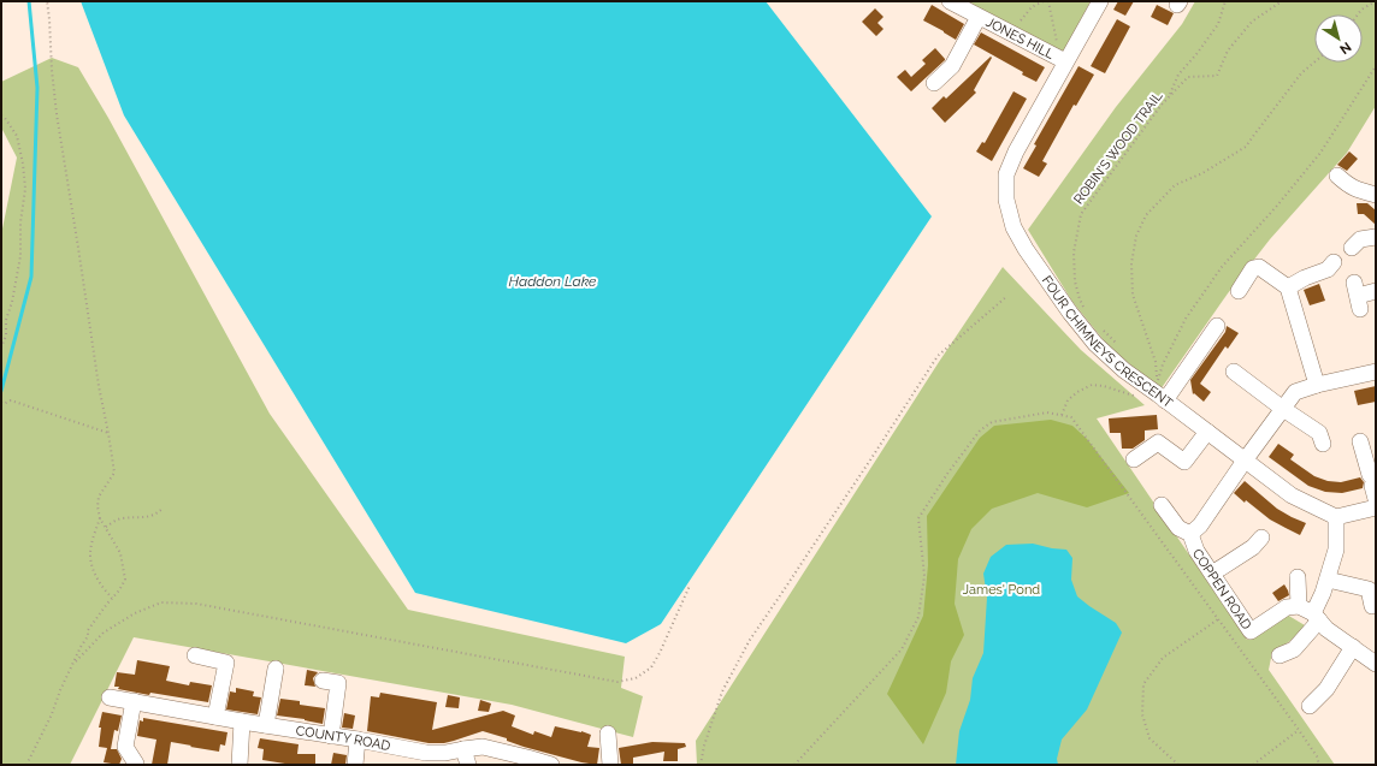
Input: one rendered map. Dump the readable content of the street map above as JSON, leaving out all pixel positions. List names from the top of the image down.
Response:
{
  "streets": {
    "street": [
      "JONES HILL",
      "FOUR CHIMNEYS CRESCENT",
      "COPPEN ROAD",
      "COUNTY ROAD"
    ],
    "path": ["ROBIN'S WOOD TRAIL"]
  },
  "crossings": [
    ["JONES HILL", "FOUR CHIMNEYS CRESCENT"],
    ["FOUR CHIMNEYS CRESCENT", "COPPEN ROAD"]
  ],
  "water": ["Haddon Lake"],
  "parks": ["James' Pond"],
  "north": "bottom right"
}
